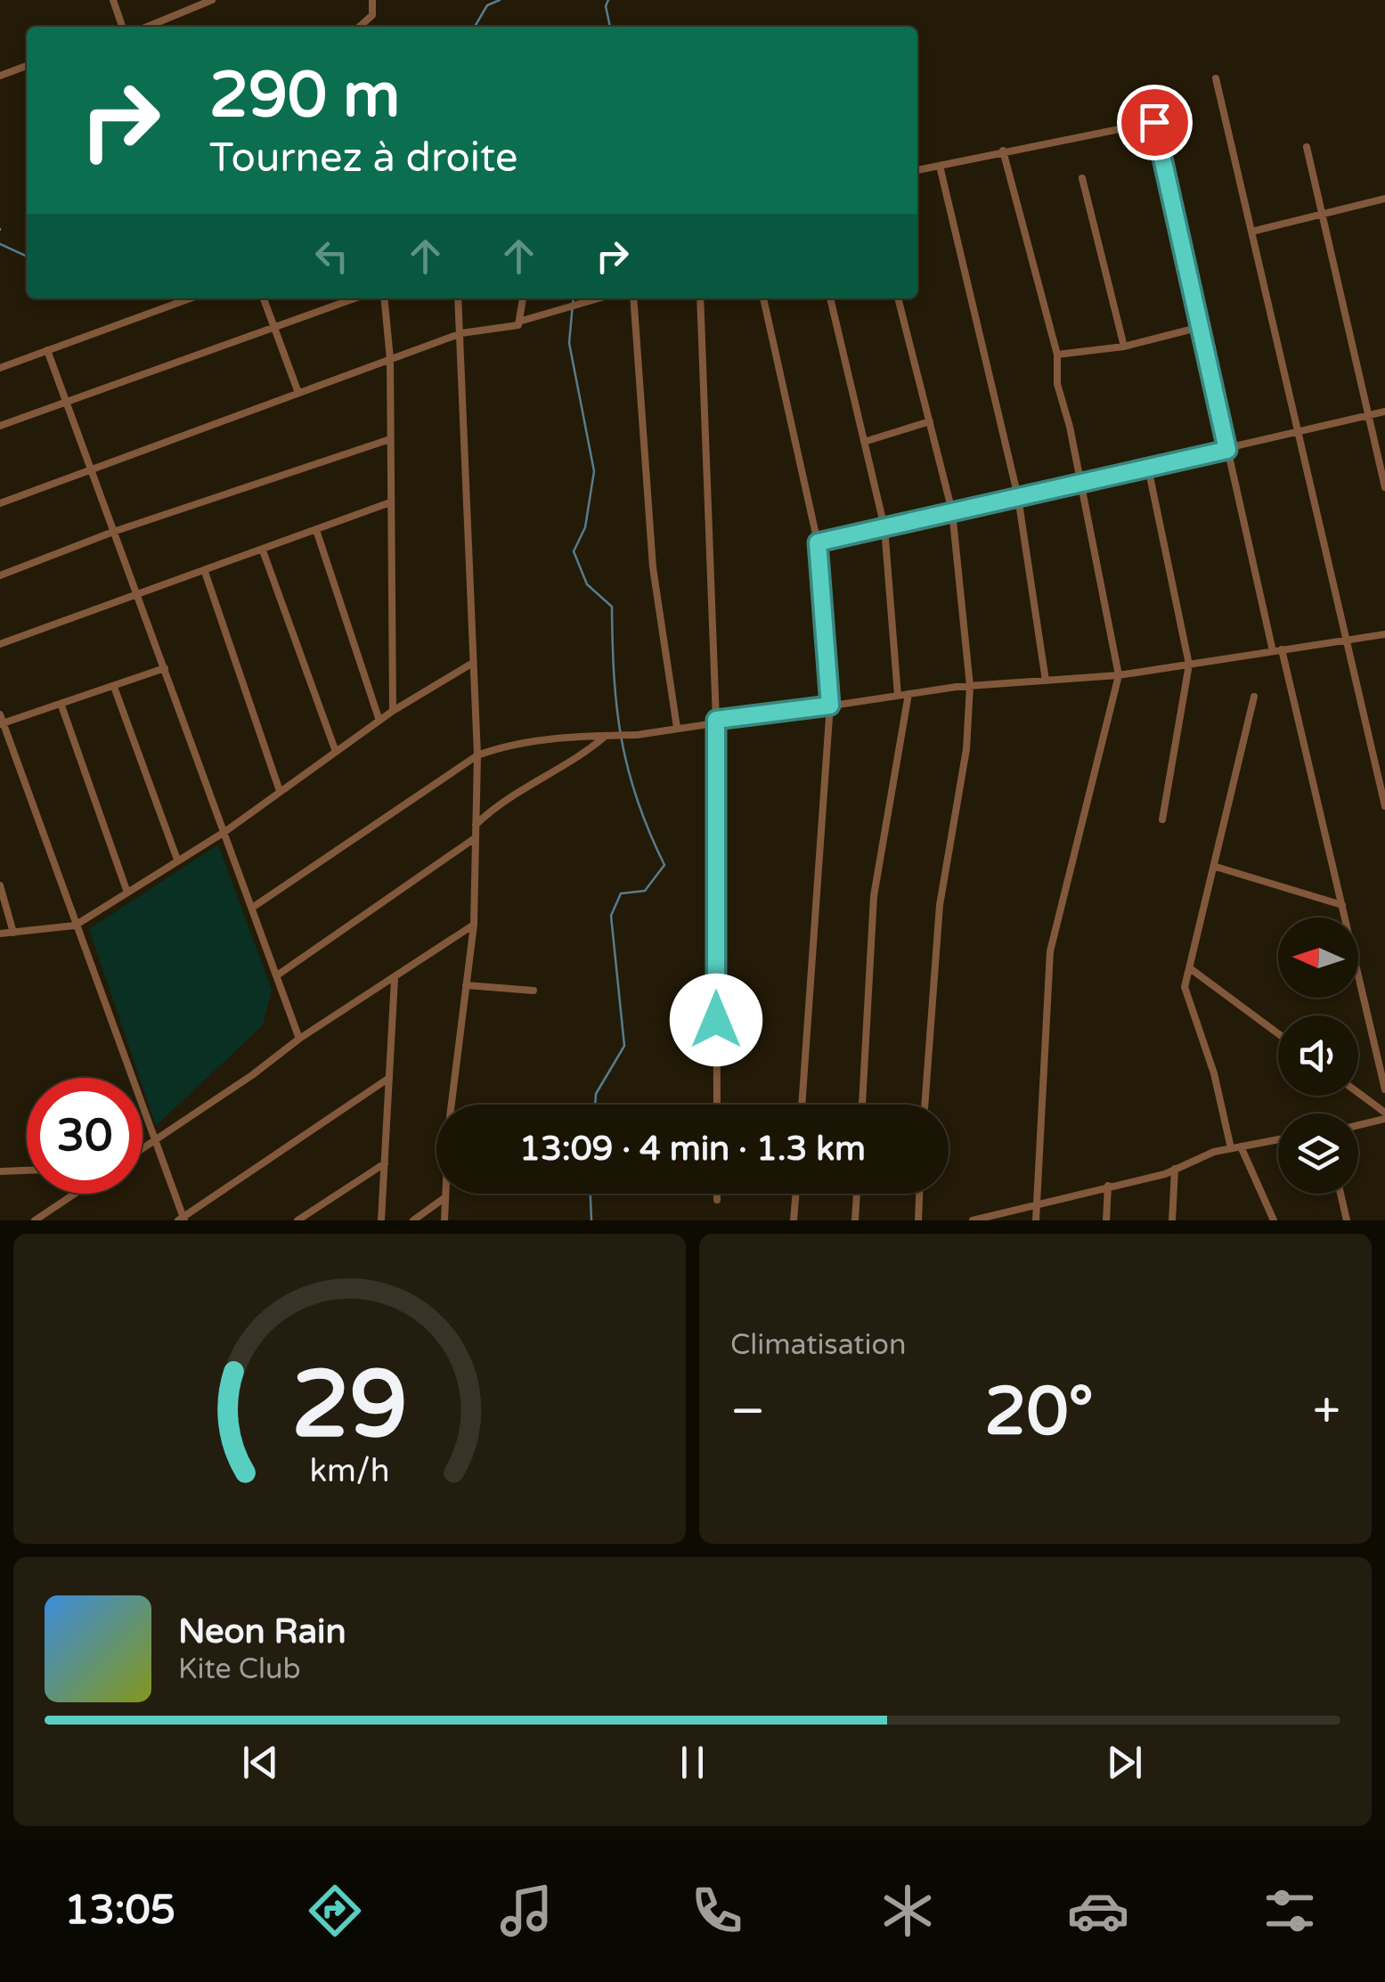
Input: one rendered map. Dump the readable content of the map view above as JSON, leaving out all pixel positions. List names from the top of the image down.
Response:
{
  "north": "left",
  "page": {
    "turn": ["290 m", "Tournez à droite"],
    "limit": "30",
    "trip": "13:09 · 4 min · 1.3 km",
    "tile": "Climatisation",
    "heat": ["−", "20°", "+"],
    "song": ["Neon Rain", "Kite Club"],
    "tabs": "13:05",
    "gauge": ["29", "km/h"]
  }
}
